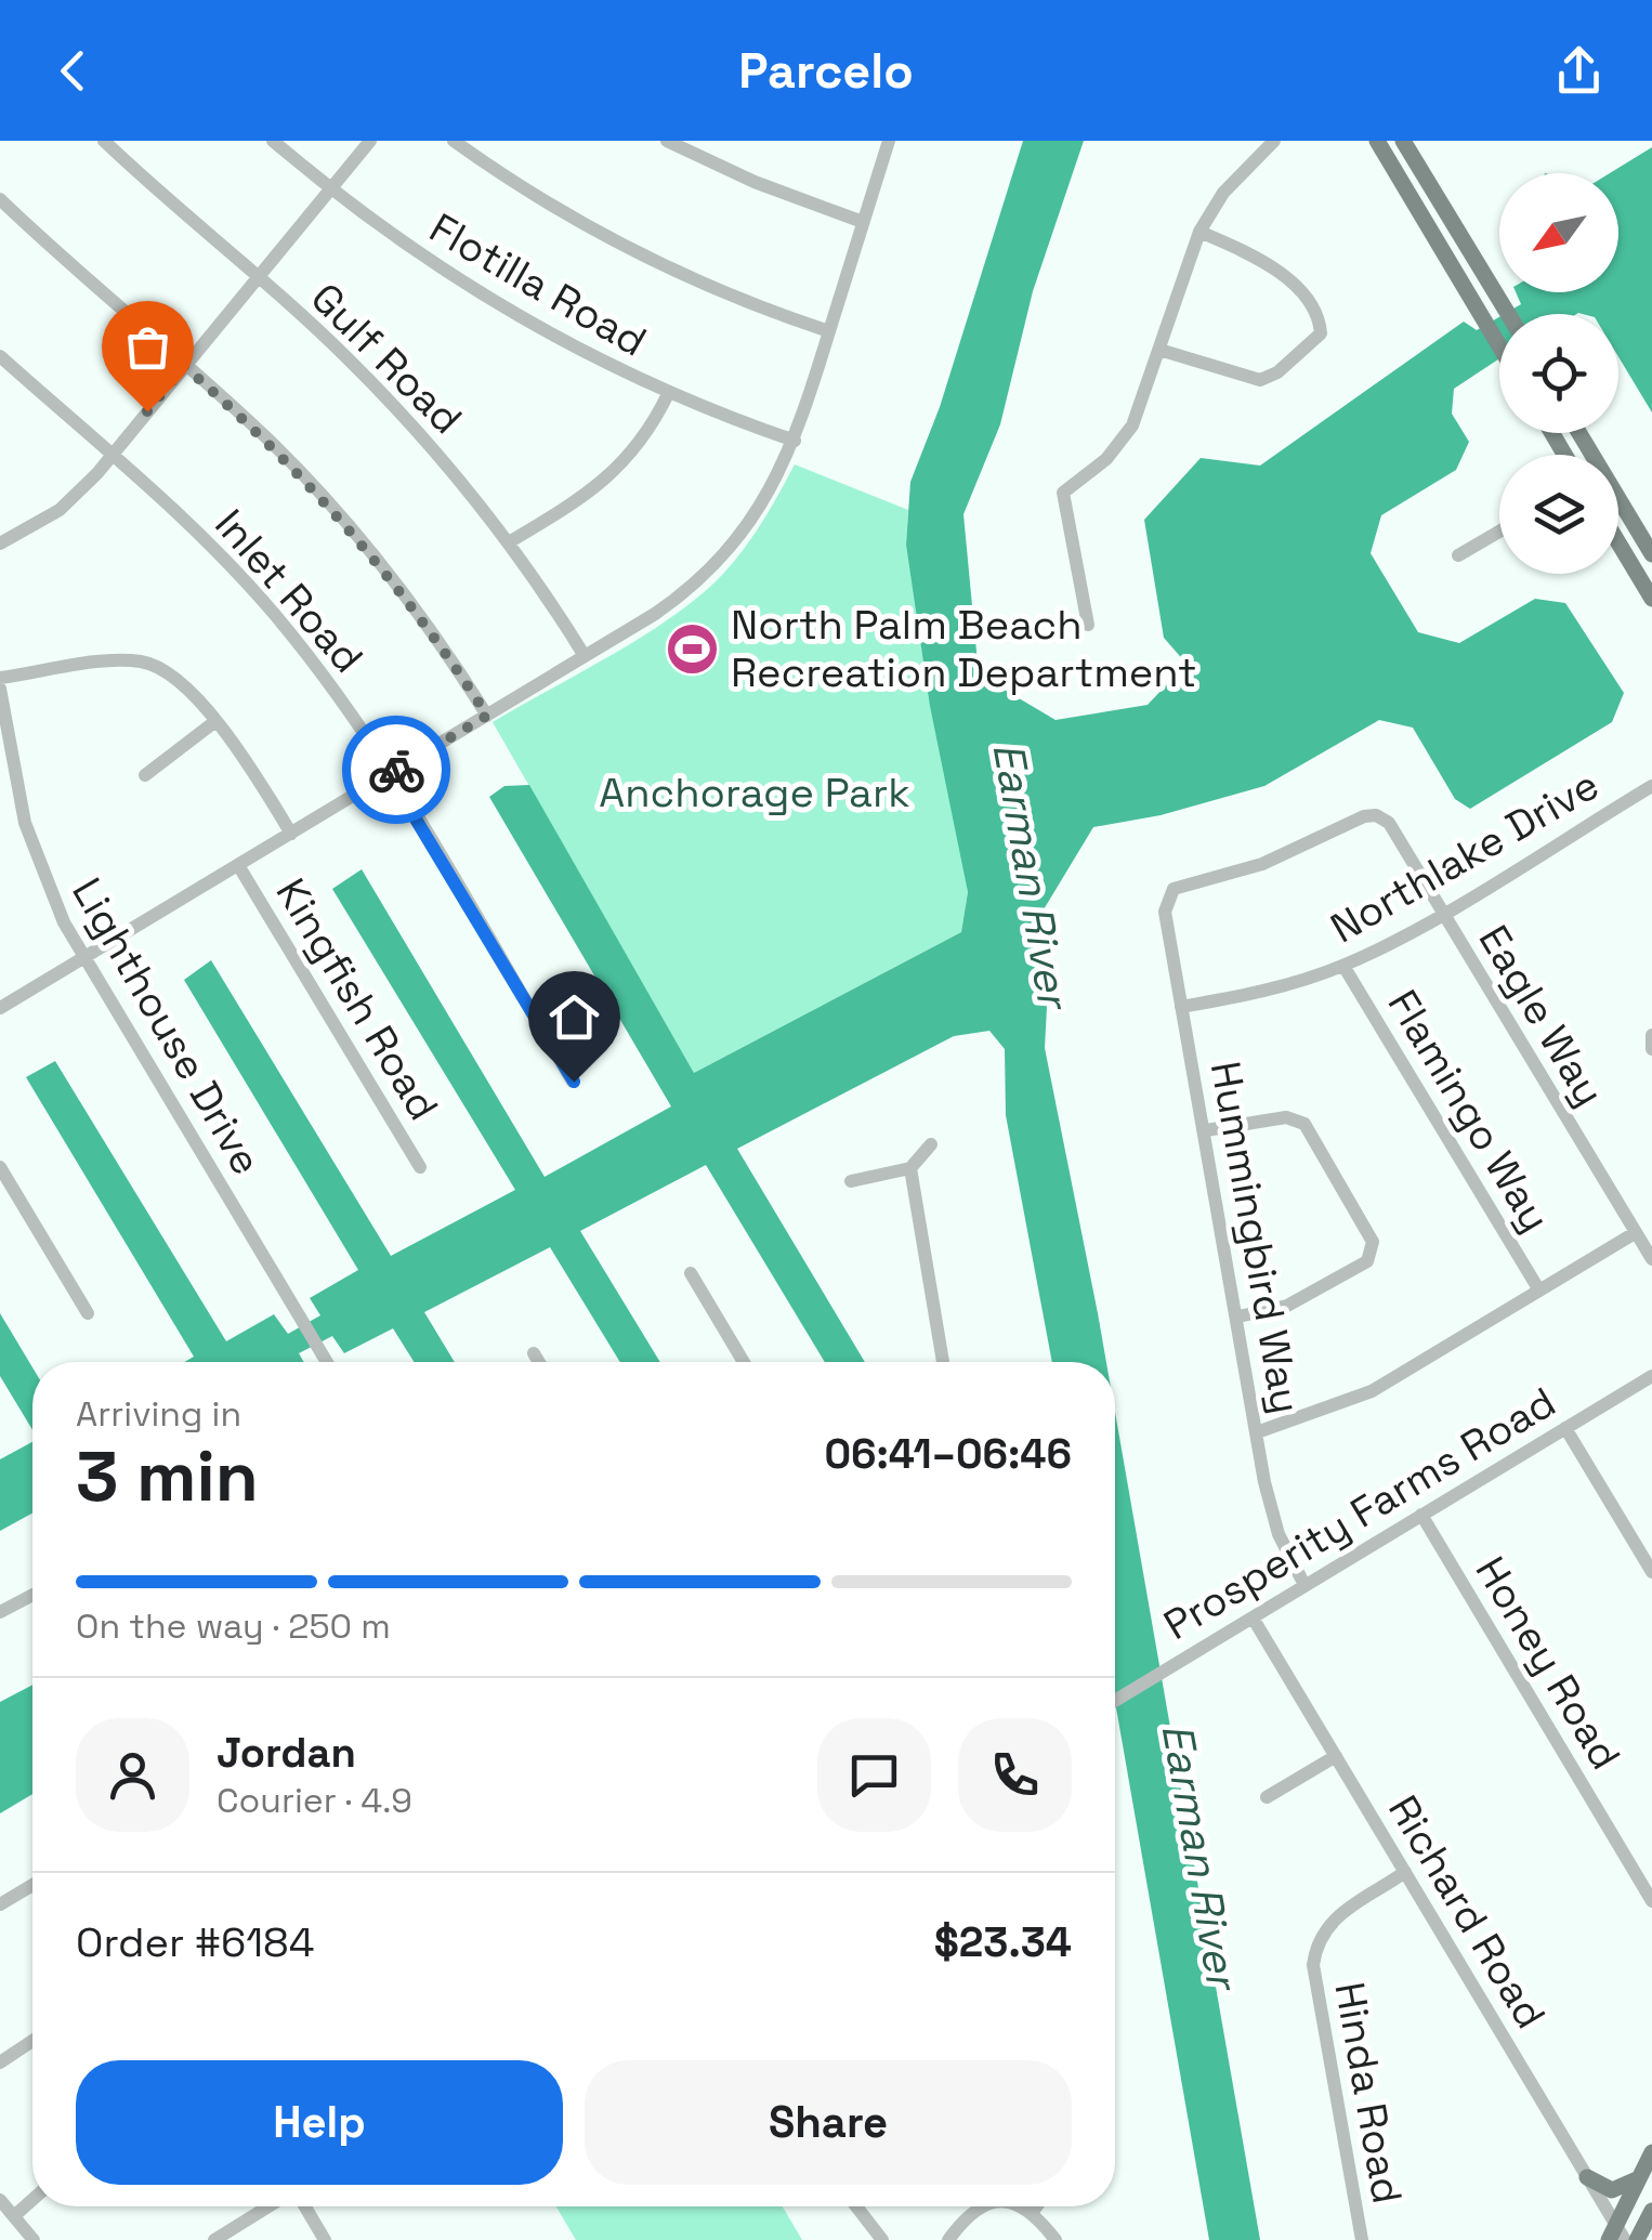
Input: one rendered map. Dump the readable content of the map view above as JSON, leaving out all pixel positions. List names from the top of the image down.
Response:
{
  "streets": {
    "street": [
      "Flotilla Road",
      "Gulf Road",
      "Inlet Road",
      "Northlake Drive",
      "Kingfish Road",
      "Eagle Way",
      "Lighthouse Drive",
      "Flamingo Way",
      "Hummingbird Way",
      "Prosperity Farms Road",
      "Honey Road",
      "Richard Road",
      "Hinda Road"
    ]
  },
  "crossings": [
    ["Northlake Drive", "Eagle Way"],
    ["Northlake Drive", "Flamingo Way"],
    ["Northlake Drive", "Hummingbird Way"],
    ["Eagle Way", "Hummingbird Way"],
    ["Hummingbird Way", "Prosperity Farms Road"],
    ["Prosperity Farms Road", "Honey Road"],
    ["Prosperity Farms Road", "Richard Road"],
    ["Richard Road", "Hinda Road"]
  ],
  "water": ["Earman River"],
  "parks": ["Anchorage Park"],
  "places": {
    "sports": ["North Palm Beach Recreation Department"]
  },
  "north": "bottom left",
  "page": {
    "header": "Parcelo",
    "heading": ["3 min", "Arriving in", "06:41–06:46"],
    "panel": [
      "Jordan",
      "Courier · 4.9",
      "Order #6184",
      "$23.34"
    ],
    "bar": "On the way · 250 m",
    "buttons": ["Help", "Share"]
  }
}
